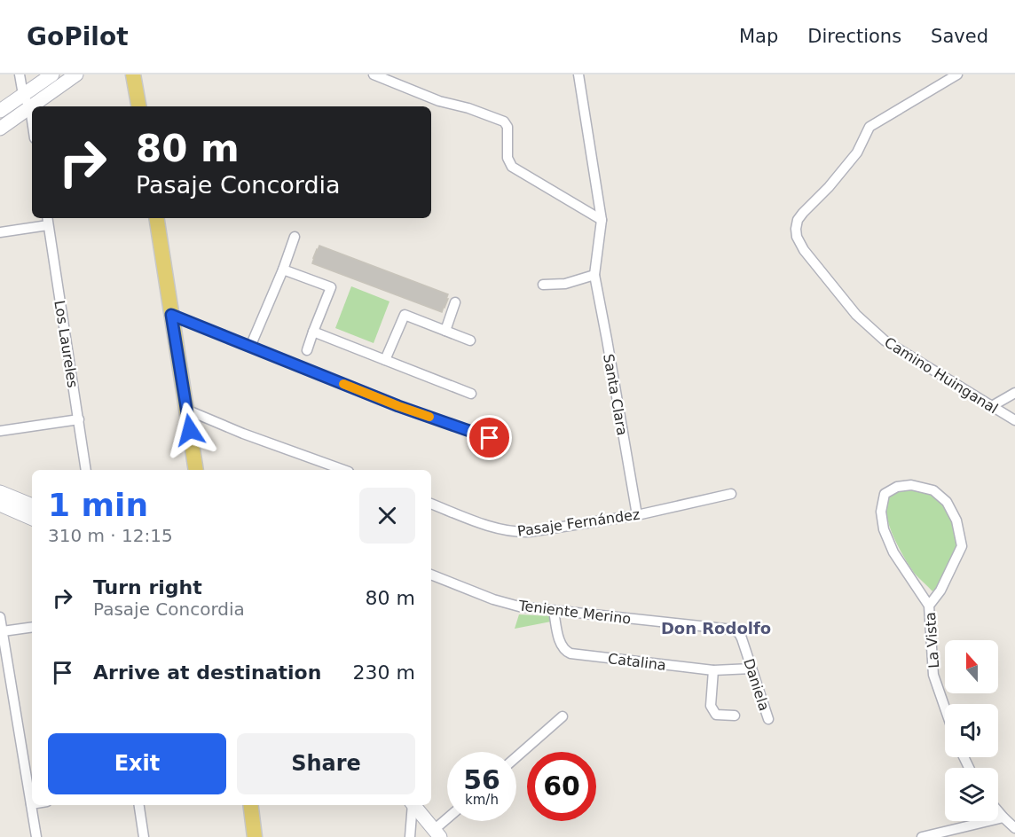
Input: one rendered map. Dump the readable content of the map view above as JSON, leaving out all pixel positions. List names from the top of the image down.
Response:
{
  "streets": {
    "street": [
      "Los Laureles",
      "Camino Huinganal",
      "Santa Clara",
      "Pasaje Fernández",
      "Teniente Merino",
      "La Vista",
      "Catalina",
      "Daniela"
    ]
  },
  "crossings": [
    ["Santa Clara", "Pasaje Fernández"],
    ["Teniente Merino", "Catalina"],
    ["Teniente Merino", "Daniela"],
    ["Catalina", "Daniela"]
  ],
  "districts": ["Don Rodolfo"],
  "north": "top",
  "page": {
    "header": "GoPilot",
    "nav": ["Map", "Directions", "Saved"],
    "turn": ["80 m", "Pasaje Concordia"],
    "heading": ["1 min", "310 m · 12:15"],
    "list": [
      {
        "name": "Turn right",
        "note": "Pasaje Concordia",
        "value": "80 m"
      },
      {
        "name": "Arrive at destination",
        "value": "230 m"
      }
    ],
    "buttons": ["Exit", "Share"],
    "speed": "56 km/h",
    "limit": "60"
  }
}
